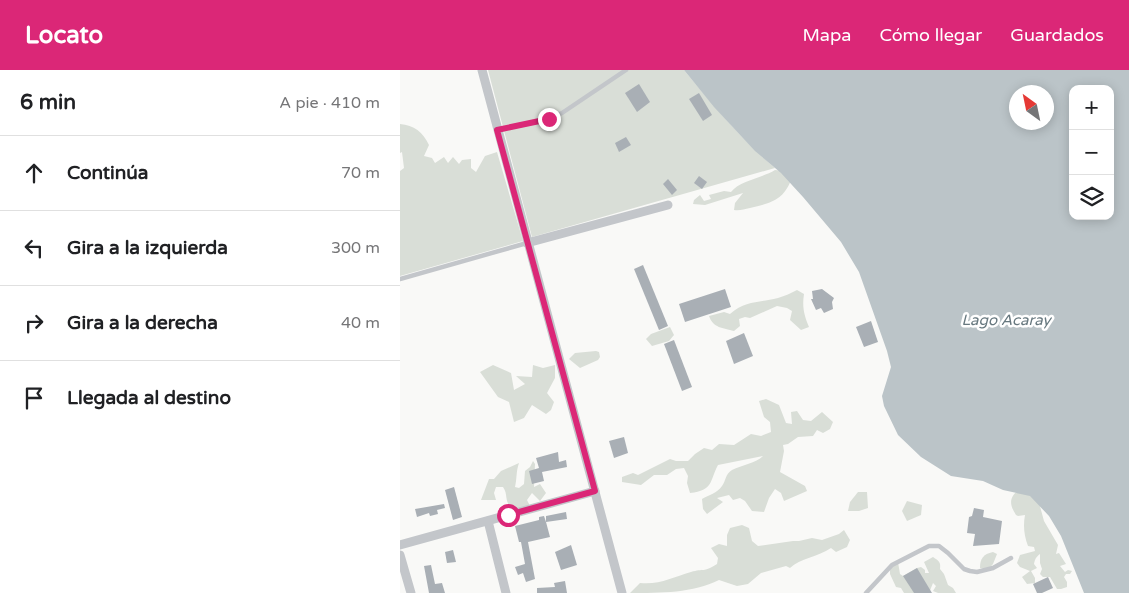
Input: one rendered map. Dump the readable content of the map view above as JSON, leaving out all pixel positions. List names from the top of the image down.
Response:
{
  "water": ["Lago Acaray"],
  "north": "top left",
  "page": {
    "header": "Locato",
    "nav": ["Mapa", "Cómo llegar", "Guardados"],
    "heading": ["6 min", "A pie · 410 m"],
    "map_buttons": ["+", "−"],
    "list": [
      ["Continúa", "70 m"],
      ["Gira a la izquierda", "300 m"],
      ["Gira a la derecha", "40 m"],
      "Llegada al destino"
    ]
  }
}
